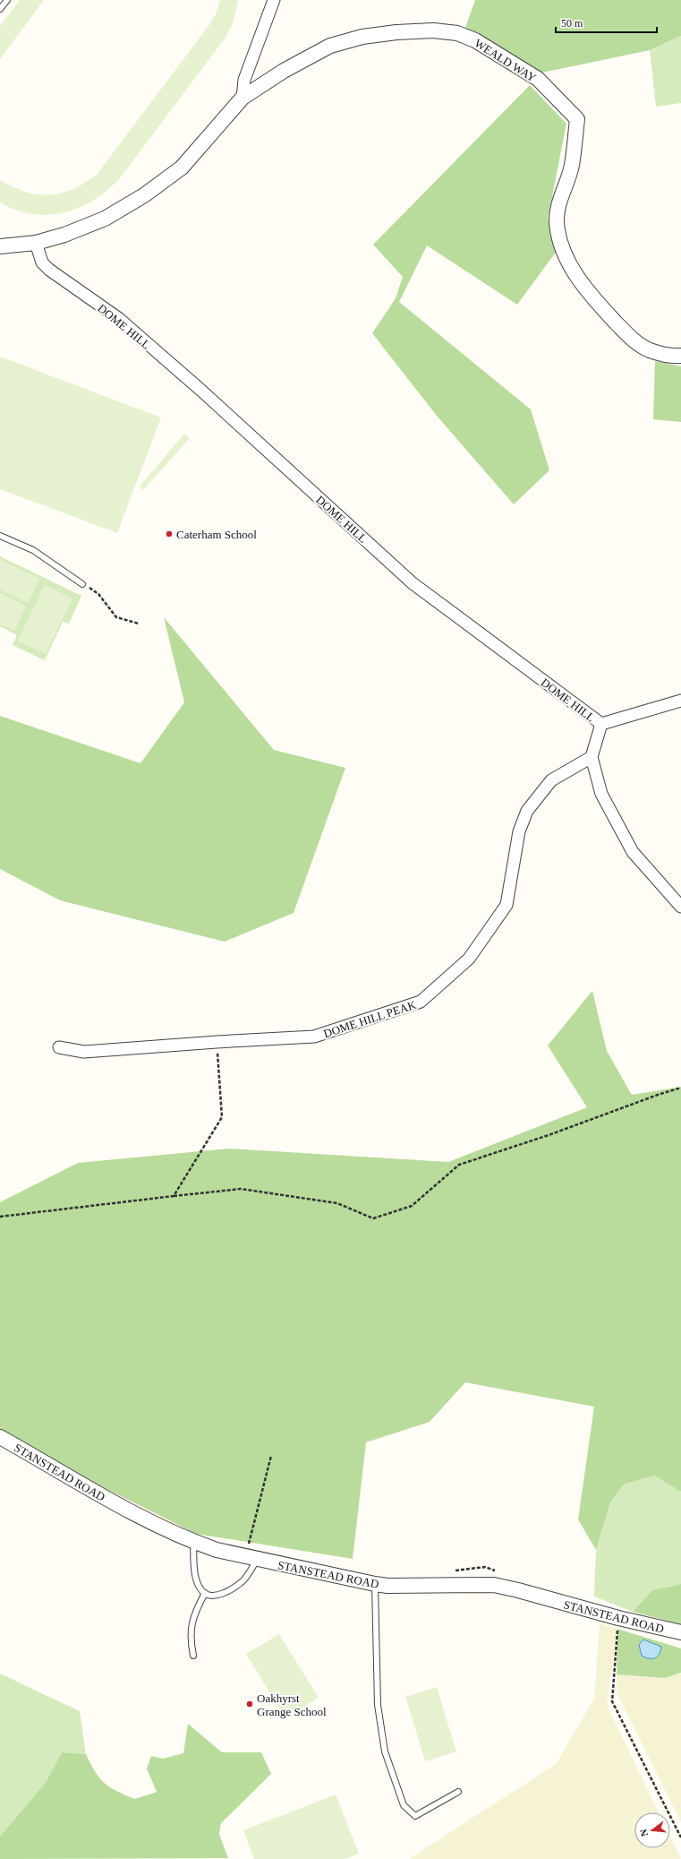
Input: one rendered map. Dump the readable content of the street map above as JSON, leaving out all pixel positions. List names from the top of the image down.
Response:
{
  "streets": {
    "street": [
      "WEALD WAY",
      "DOME HILL",
      "DOME HILL PEAK",
      "STANSTEAD ROAD"
    ]
  },
  "places": ["Caterham School", "Oakhyrst Grange School"],
  "scale_bar": "50 m",
  "north": "left"
}
